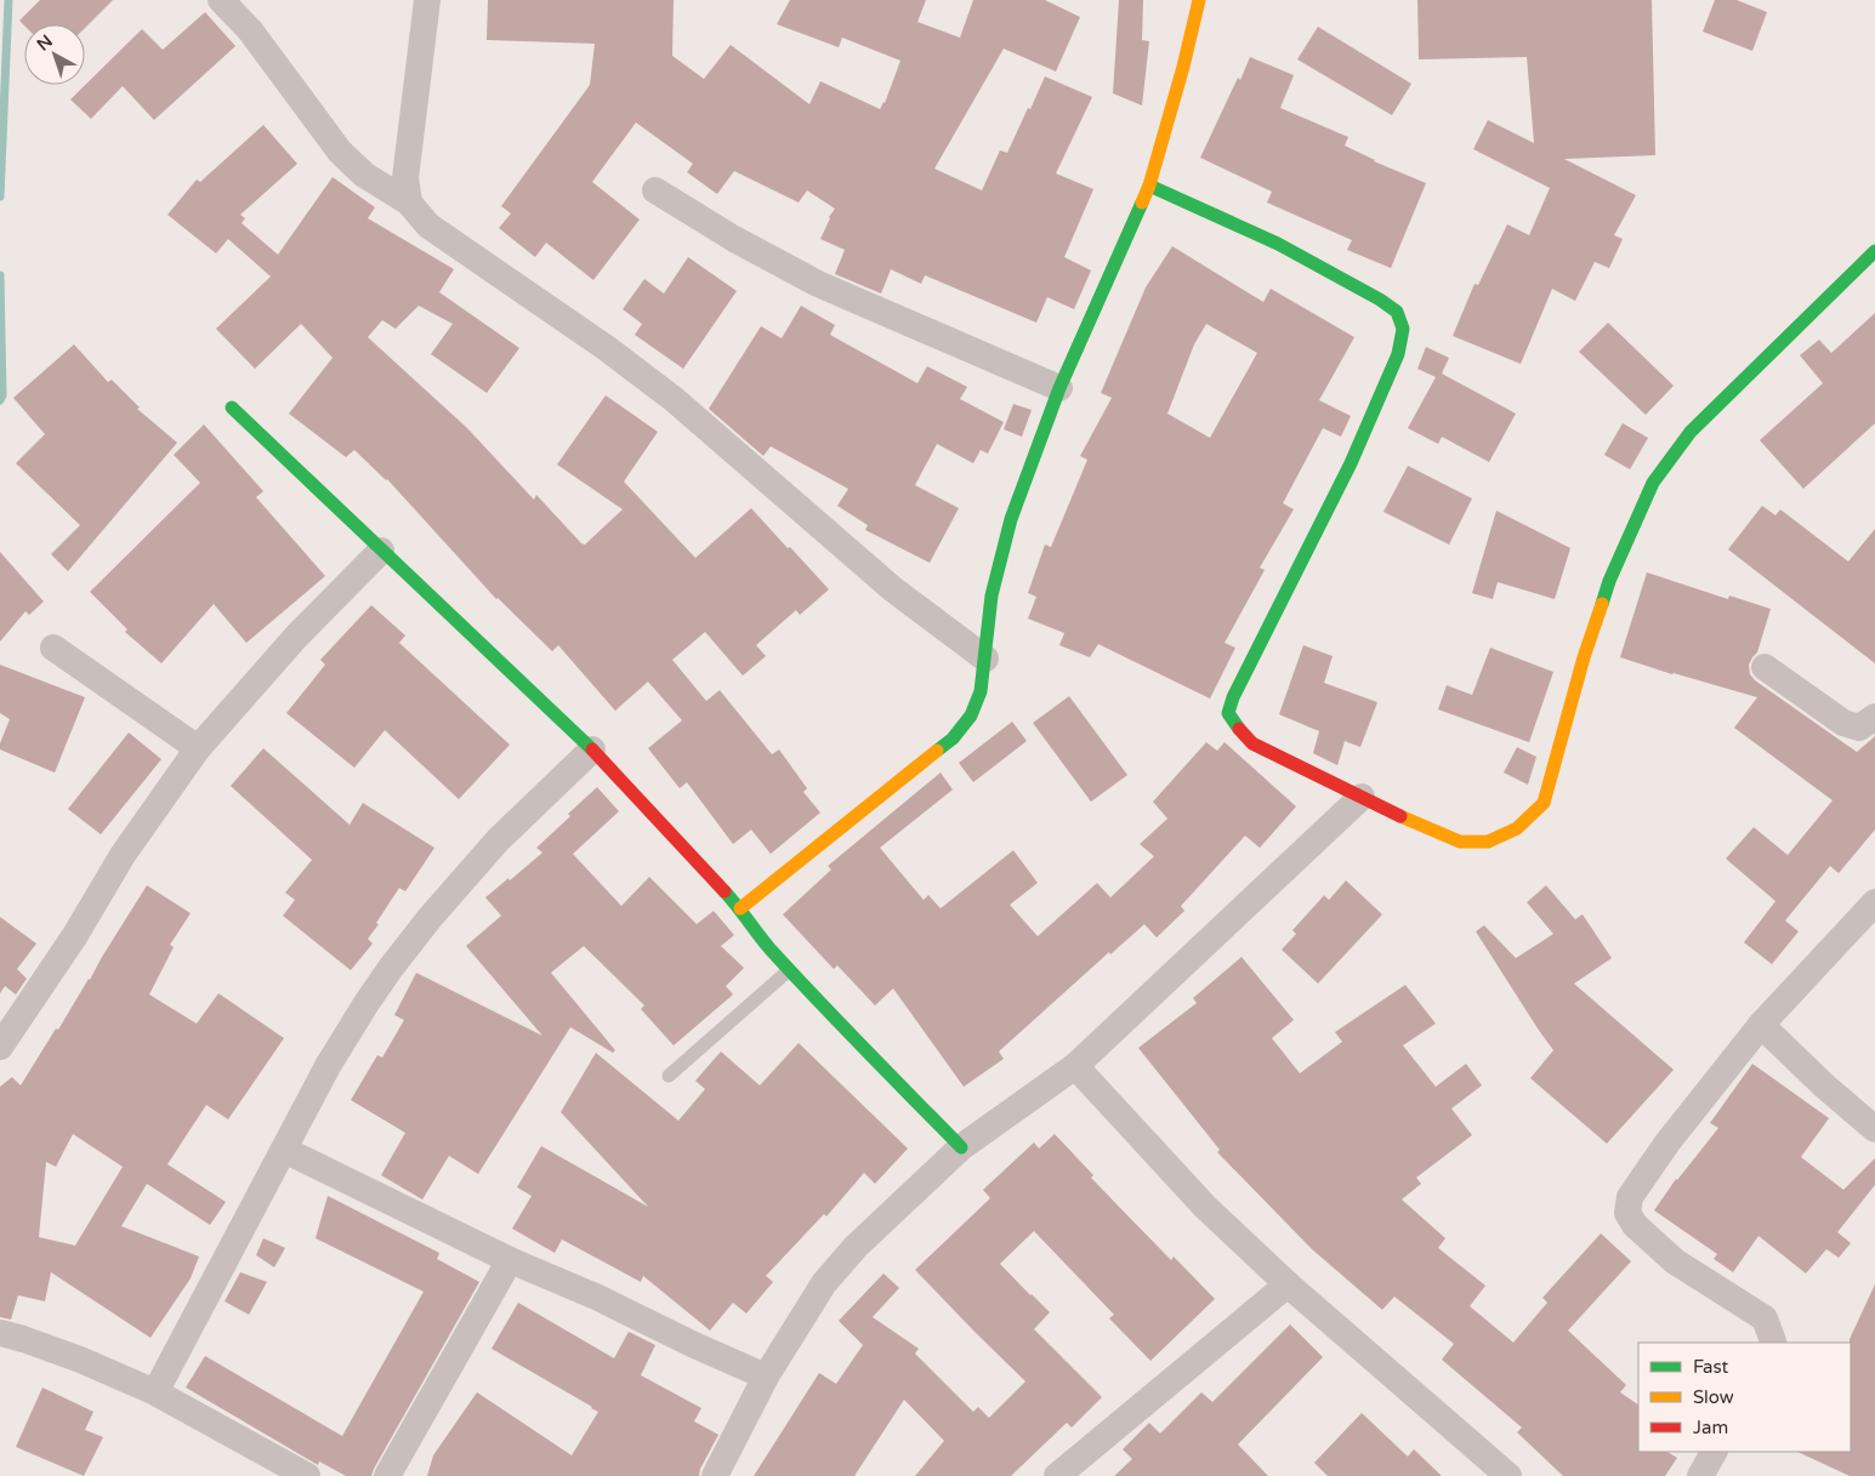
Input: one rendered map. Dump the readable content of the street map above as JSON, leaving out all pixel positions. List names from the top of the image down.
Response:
{
  "legend": ["Fast", "Slow", "Jam"],
  "north": "top left"
}
